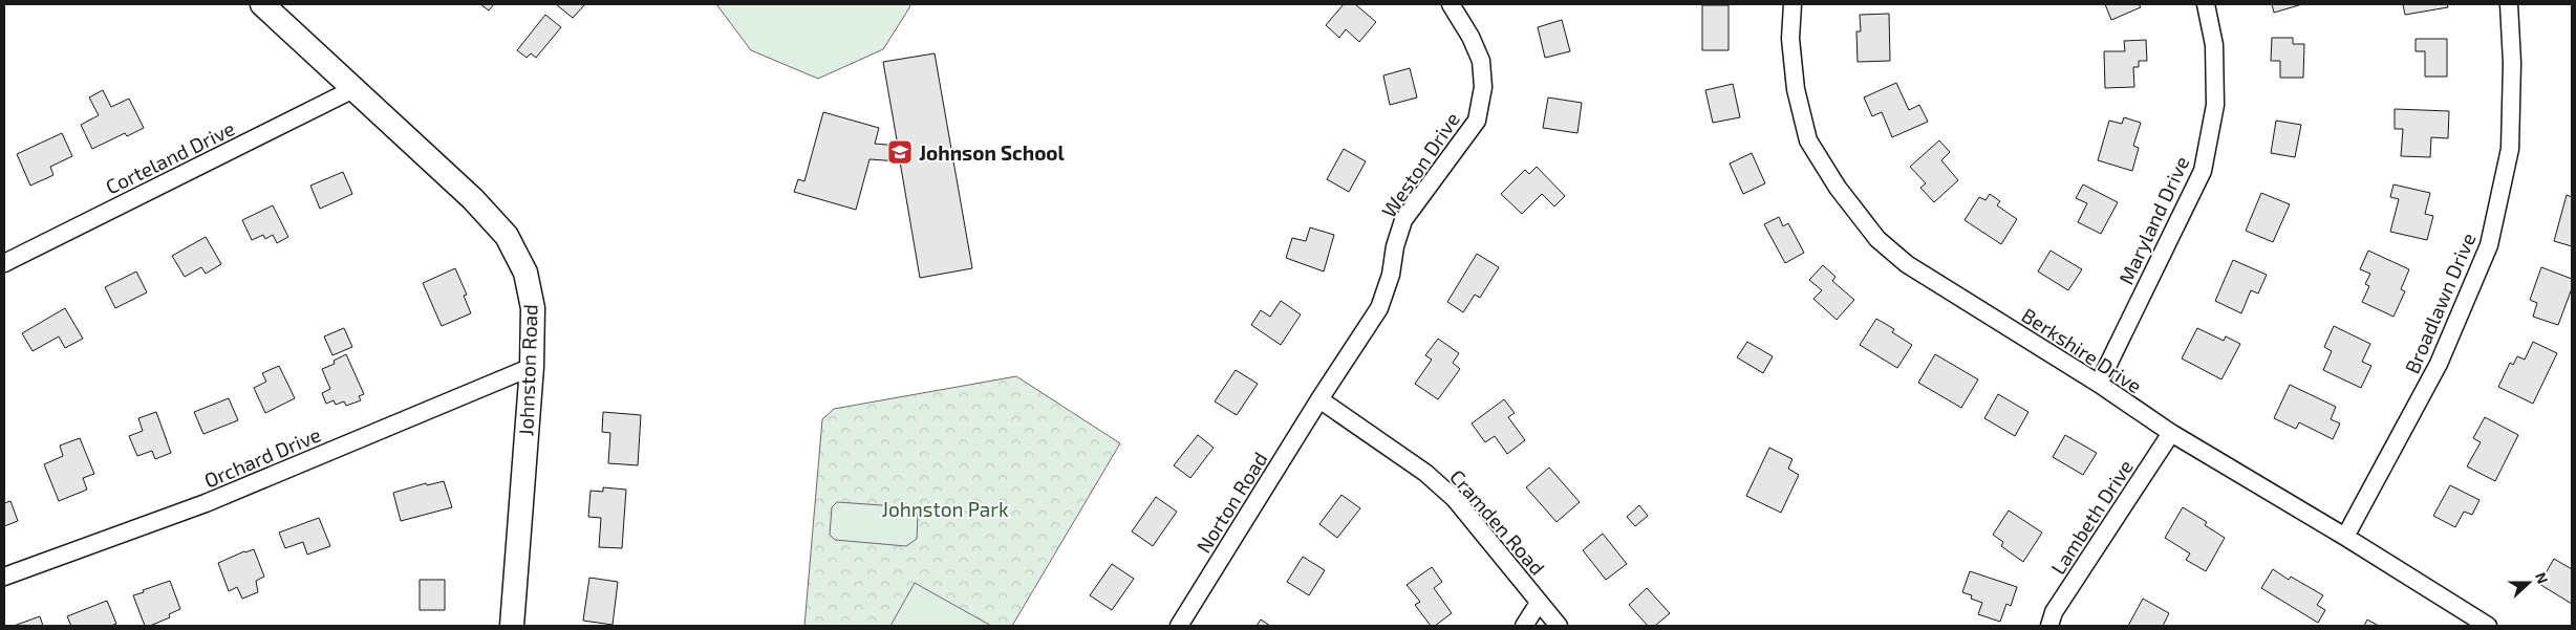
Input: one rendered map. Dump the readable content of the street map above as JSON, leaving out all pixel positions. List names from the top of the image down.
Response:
{
  "streets": {
    "street": [
      "Corteland Drive",
      "Weston Drive",
      "Maryland Drive",
      "Broadlawn Drive",
      "Berkshire Drive",
      "Johnston Road",
      "Orchard Drive",
      "Norton Road",
      "Lambeth Drive",
      "Cramden Road"
    ]
  },
  "crossings": [
    ["Corteland Drive", "Johnston Road"],
    ["Weston Drive", "Norton Road"],
    ["Weston Drive", "Cramden Road"],
    ["Maryland Drive", "Berkshire Drive"],
    ["Broadlawn Drive", "Berkshire Drive"],
    ["Berkshire Drive", "Lambeth Drive"],
    ["Johnston Road", "Orchard Drive"],
    ["Norton Road", "Cramden Road"]
  ],
  "parks": ["Johnston Park"],
  "places": {
    "school or university": ["Johnson School"]
  },
  "north": "right"
}
